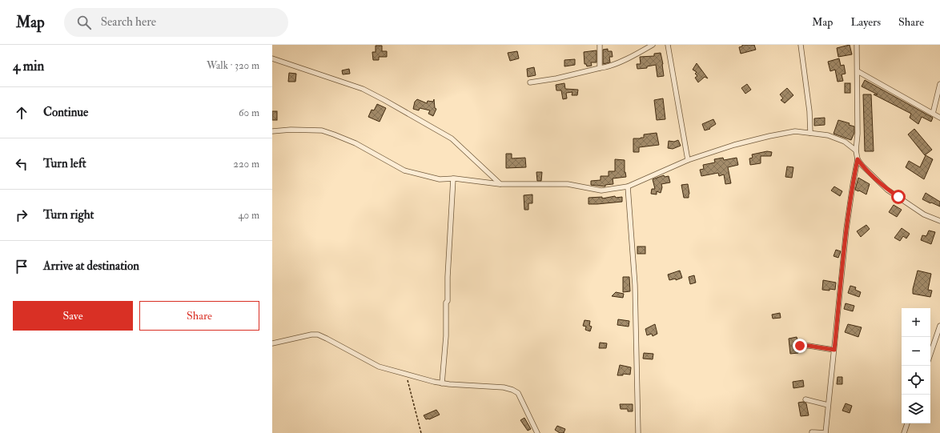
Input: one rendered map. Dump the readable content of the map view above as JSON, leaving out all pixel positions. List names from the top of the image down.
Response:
{
  "page": {
    "header": "Map",
    "search": "Search here",
    "nav": ["Map", "Layers", "Share"],
    "heading": ["4 min", "Walk · 320 m"],
    "list": [
      ["Continue", "60 m"],
      ["Turn left", "220 m"],
      ["Turn right", "40 m"],
      "Arrive at destination"
    ],
    "buttons": ["Save", "Share"],
    "map_buttons": ["+", "−"]
  }
}
